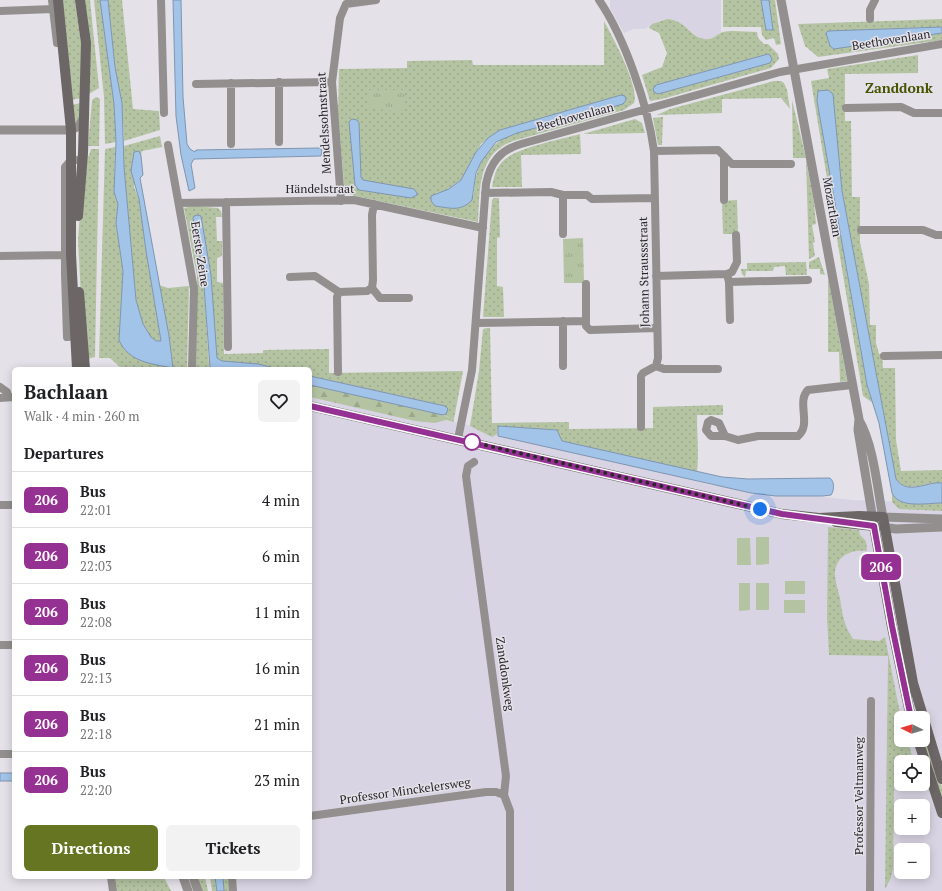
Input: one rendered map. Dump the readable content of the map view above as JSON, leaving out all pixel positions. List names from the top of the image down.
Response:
{
  "streets": {
    "street": [
      "Beethovenlaan",
      "Mendelssohnstraat",
      "Händelstraat",
      "Mozartlaan",
      "Eerste Zeine",
      "Johann Straussstraat",
      "Zanddonkweg",
      "Professor Minckelersweg",
      "Professor Veltmanweg"
    ]
  },
  "crossings": [
    ["Beethovenlaan", "Händelstraat"],
    ["Beethovenlaan", "Mozartlaan"],
    ["Beethovenlaan", "Johann Straussstraat"],
    ["Mendelssohnstraat", "Händelstraat"],
    ["Händelstraat", "Eerste Zeine"],
    ["Zanddonkweg", "Professor Minckelersweg"]
  ],
  "districts": ["Zanddonk"],
  "lines": ["bus line 206"],
  "north": "left",
  "page": {
    "on_map": "206",
    "heading": [
      ["Bachlaan", "Walk · 4 min · 260 m"],
      "Departures"
    ],
    "list": [
      {
        "mark": "206",
        "name": "Bus",
        "note": "22:01",
        "value": "4 min"
      },
      {
        "mark": "206",
        "name": "Bus",
        "note": "22:03",
        "value": "6 min"
      },
      {
        "mark": "206",
        "name": "Bus",
        "note": "22:08",
        "value": "11 min"
      },
      {
        "mark": "206",
        "name": "Bus",
        "note": "22:13",
        "value": "16 min"
      },
      {
        "mark": "206",
        "name": "Bus",
        "note": "22:18",
        "value": "21 min"
      },
      {
        "mark": "206",
        "name": "Bus",
        "note": "22:20",
        "value": "23 min"
      }
    ],
    "map_buttons": ["+", "−"],
    "buttons": ["Directions", "Tickets"]
  }
}
